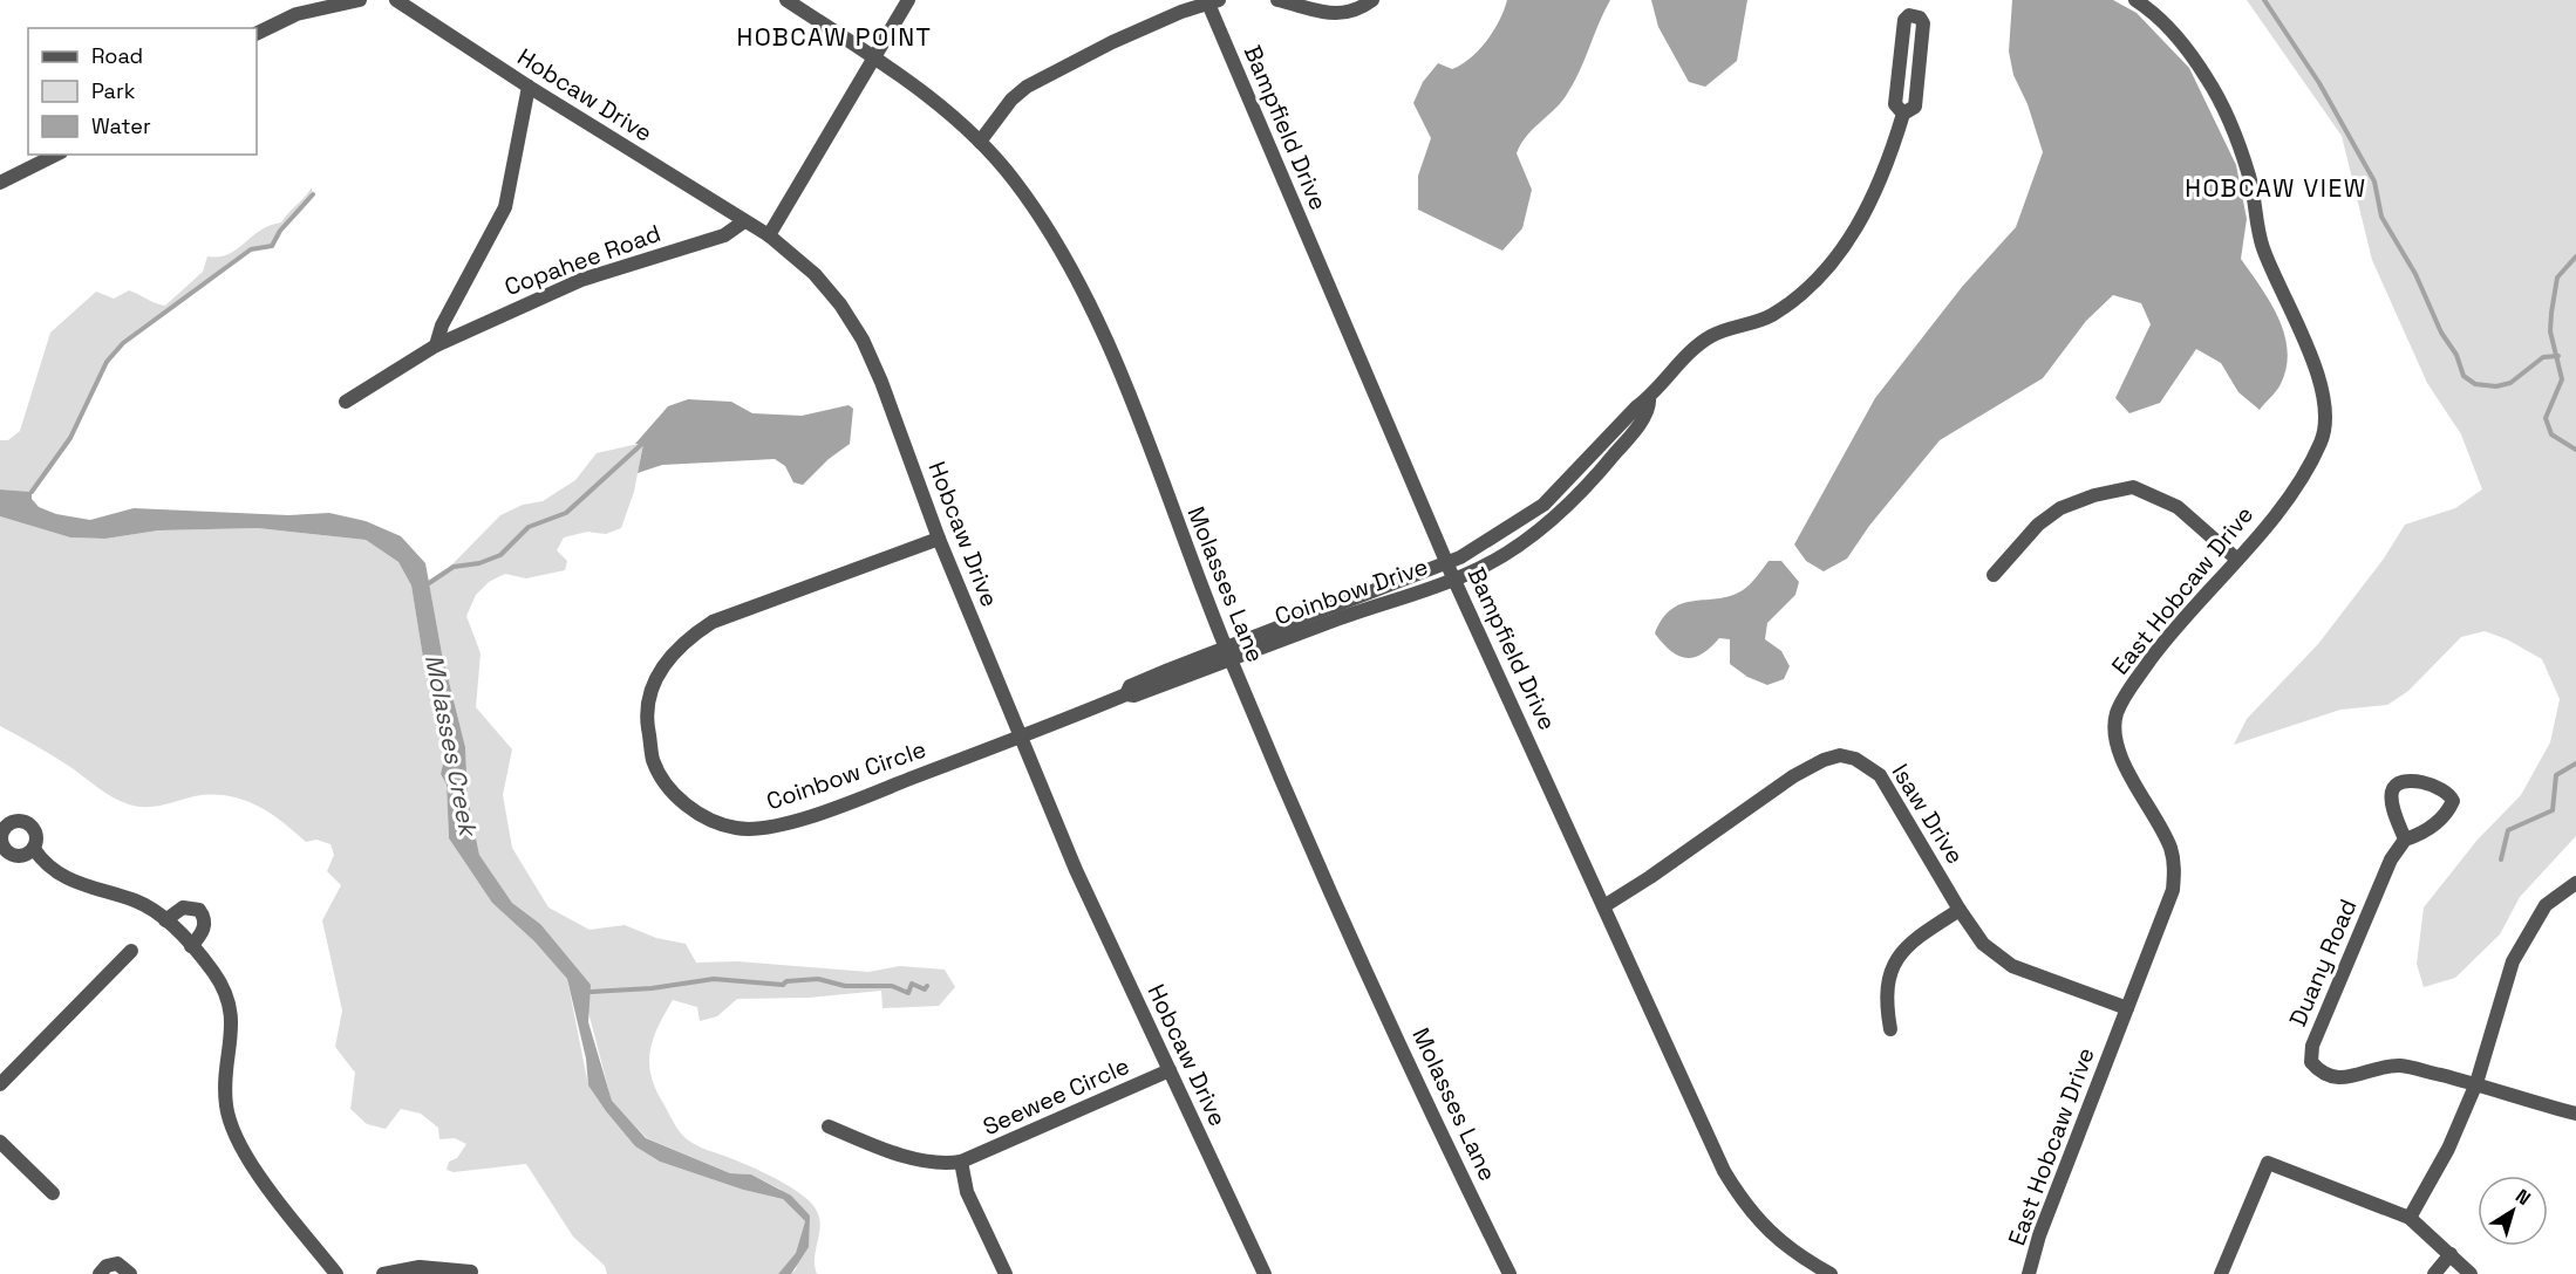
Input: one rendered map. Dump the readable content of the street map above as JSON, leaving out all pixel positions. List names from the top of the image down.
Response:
{
  "streets": {
    "street": [
      "Hobcaw Drive",
      "Bampfield Drive",
      "Copahee Road",
      "Molasses Lane",
      "East Hobcaw Drive",
      "Coinbow Drive",
      "Coinbow Circle",
      "Isaw Drive",
      "Duany Road",
      "Seewee Circle"
    ]
  },
  "crossings": [
    ["Hobcaw Drive", "Copahee Road"],
    ["Hobcaw Drive", "Coinbow Drive"],
    ["Hobcaw Drive", "Coinbow Circle"],
    ["Hobcaw Drive", "Seewee Circle"],
    ["Bampfield Drive", "Coinbow Drive"],
    ["Bampfield Drive", "Isaw Drive"],
    ["Molasses Lane", "Coinbow Drive"],
    ["East Hobcaw Drive", "Isaw Drive"],
    ["Coinbow Drive", "Coinbow Circle"]
  ],
  "districts": ["HOBCAW POINT", "HOBCAW VIEW"],
  "water": ["Molasses Creek"],
  "legend": ["Road", "Park", "Water"],
  "north": "top right"
}
